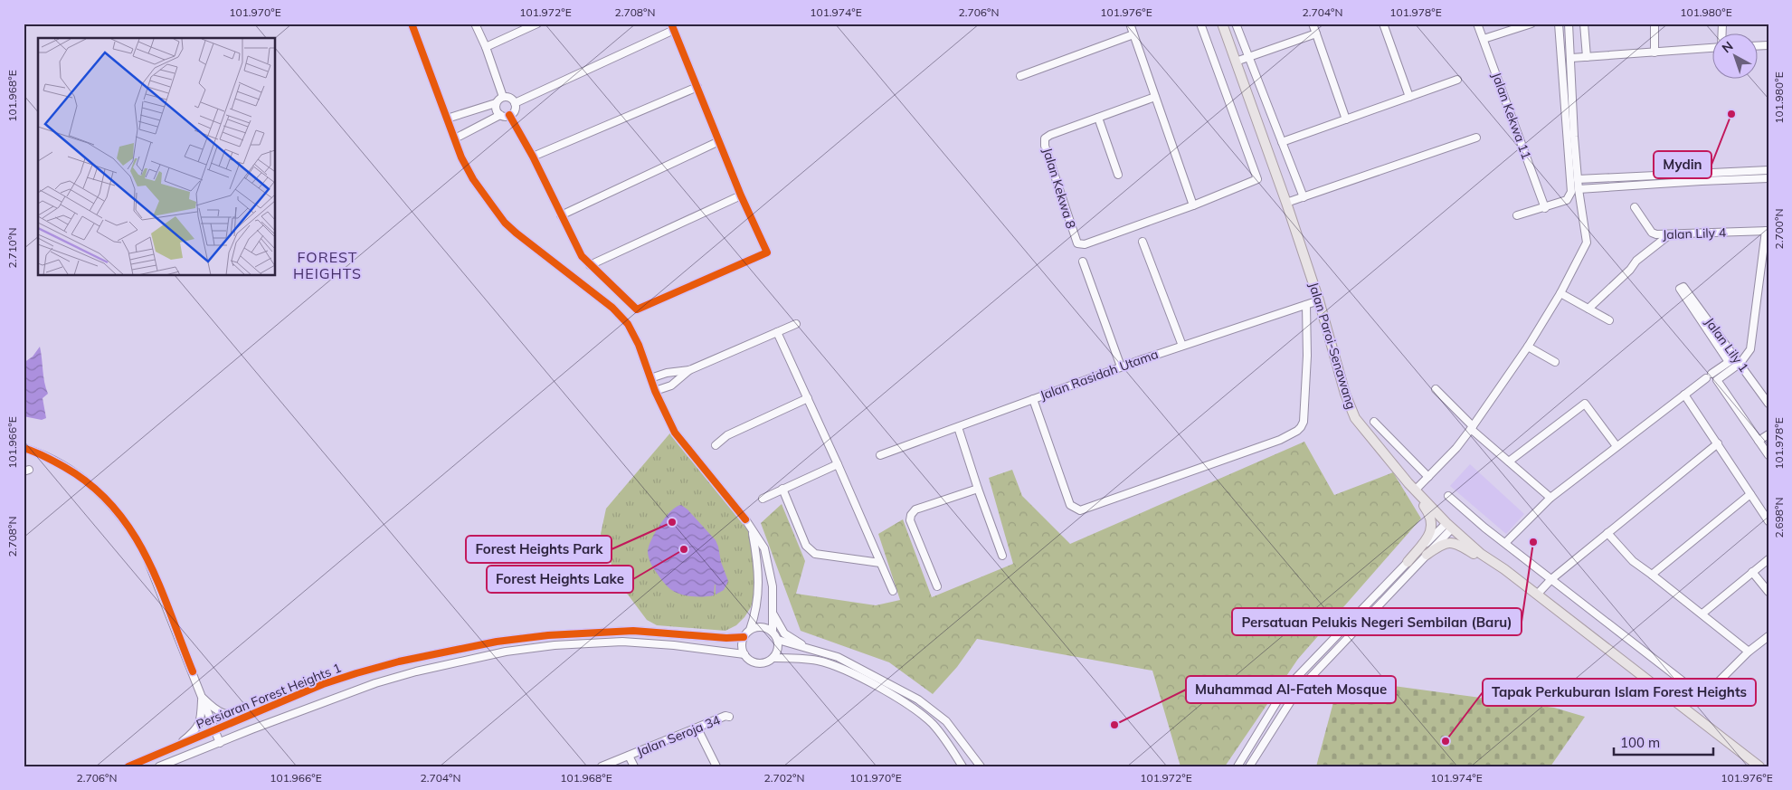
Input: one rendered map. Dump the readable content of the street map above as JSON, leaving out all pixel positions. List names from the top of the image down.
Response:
{
  "streets": {
    "main road": ["Jalan Paroi-Senawang"],
    "street": [
      "Jalan Kekwa 11",
      "Jalan Kekwa 8",
      "Jalan Lily 4",
      "Jalan Lily 1",
      "Jalan Rasidah Utama",
      "Persiaran Forest Heights 1",
      "Jalan Seroja 34"
    ]
  },
  "crossings": [
    ["Jalan Paroi-Senawang", "Jalan Rasidah Utama"]
  ],
  "districts": ["FOREST HEIGHTS"],
  "places": [
    "Mydin",
    "Forest Heights Park",
    "Persatuan Pelukis Negeri Sembilan (Baru)",
    "Forest Heights Lake",
    "Muhammad Al-Fateh Mosque",
    "Tapak Perkuburan Islam Forest Heights"
  ],
  "scale_bar": "100 m",
  "north": "top left",
  "coordinates": [
    "101.970°E",
    "101.972°E",
    "2.708°N",
    "101.974°E",
    "2.706°N",
    "101.976°E",
    "2.704°N",
    "101.978°E",
    "101.980°E",
    "101.968°E",
    "2.700°N",
    "2.710°N",
    "101.966°E",
    "2.698°N",
    "2.702°N"
  ]
}
